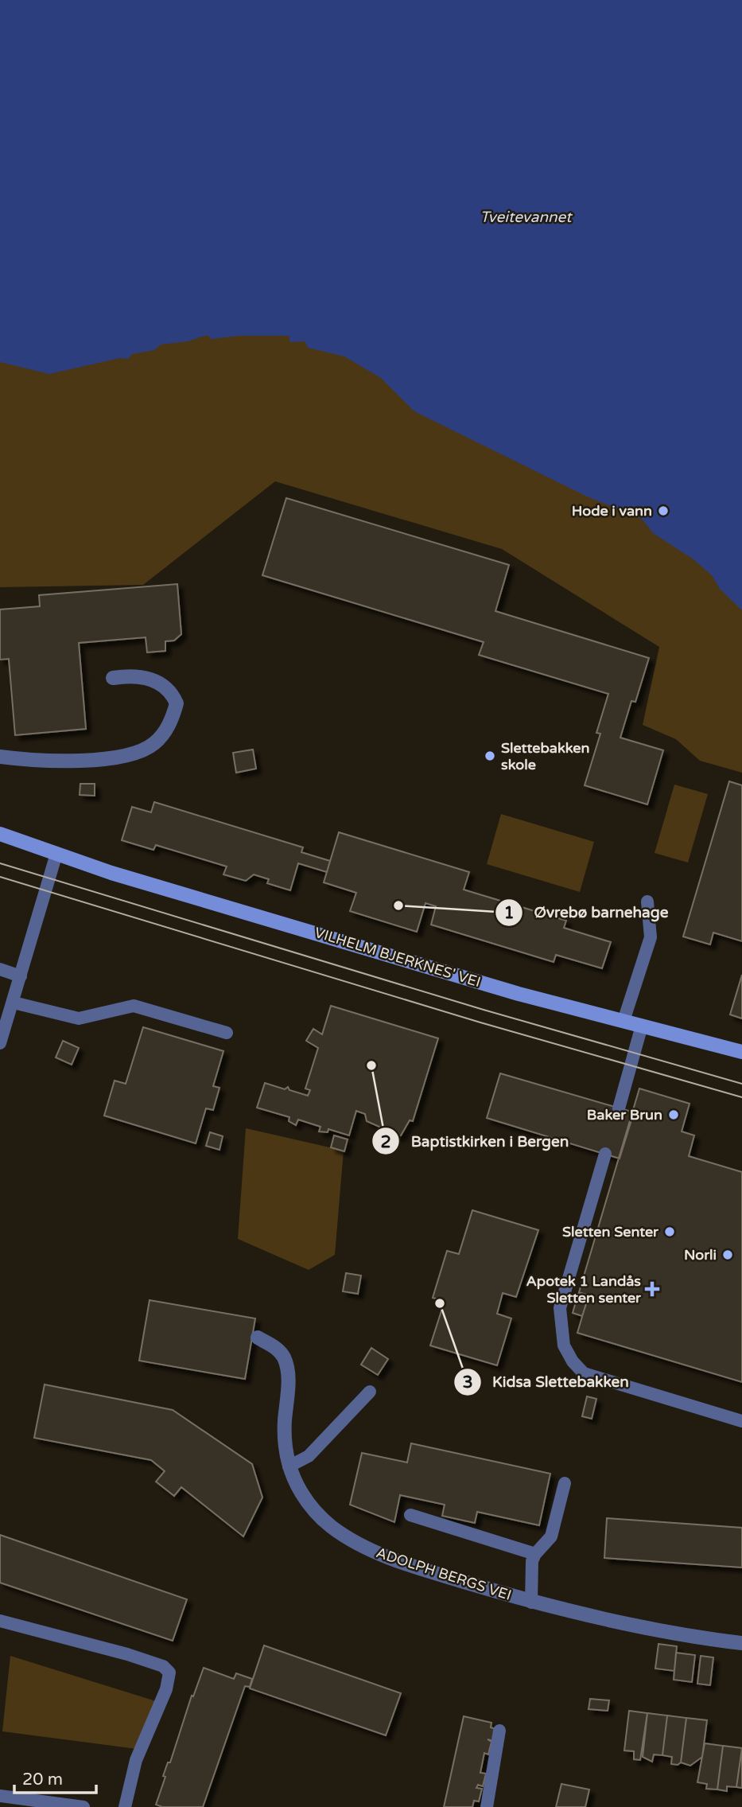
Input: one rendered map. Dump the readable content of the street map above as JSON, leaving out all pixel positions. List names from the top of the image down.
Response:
{
  "streets": {
    "main road": ["VILHELM BJERKNES' VEI"],
    "street": ["ADOLPH BERGS VEI"]
  },
  "water": ["Tveitevannet"],
  "places": {
    "other": [
      "Hode i vann",
      "Slettebakken skole",
      "Øvrebø barnehage",
      "Baptistkirken i Bergen",
      "Baker Brun",
      "Sletten Senter",
      "Norli",
      "Kidsa Slettebakken"
    ],
    "health": ["Apotek 1 Landås Sletten senter"]
  },
  "scale_bar": "20 m"
}
